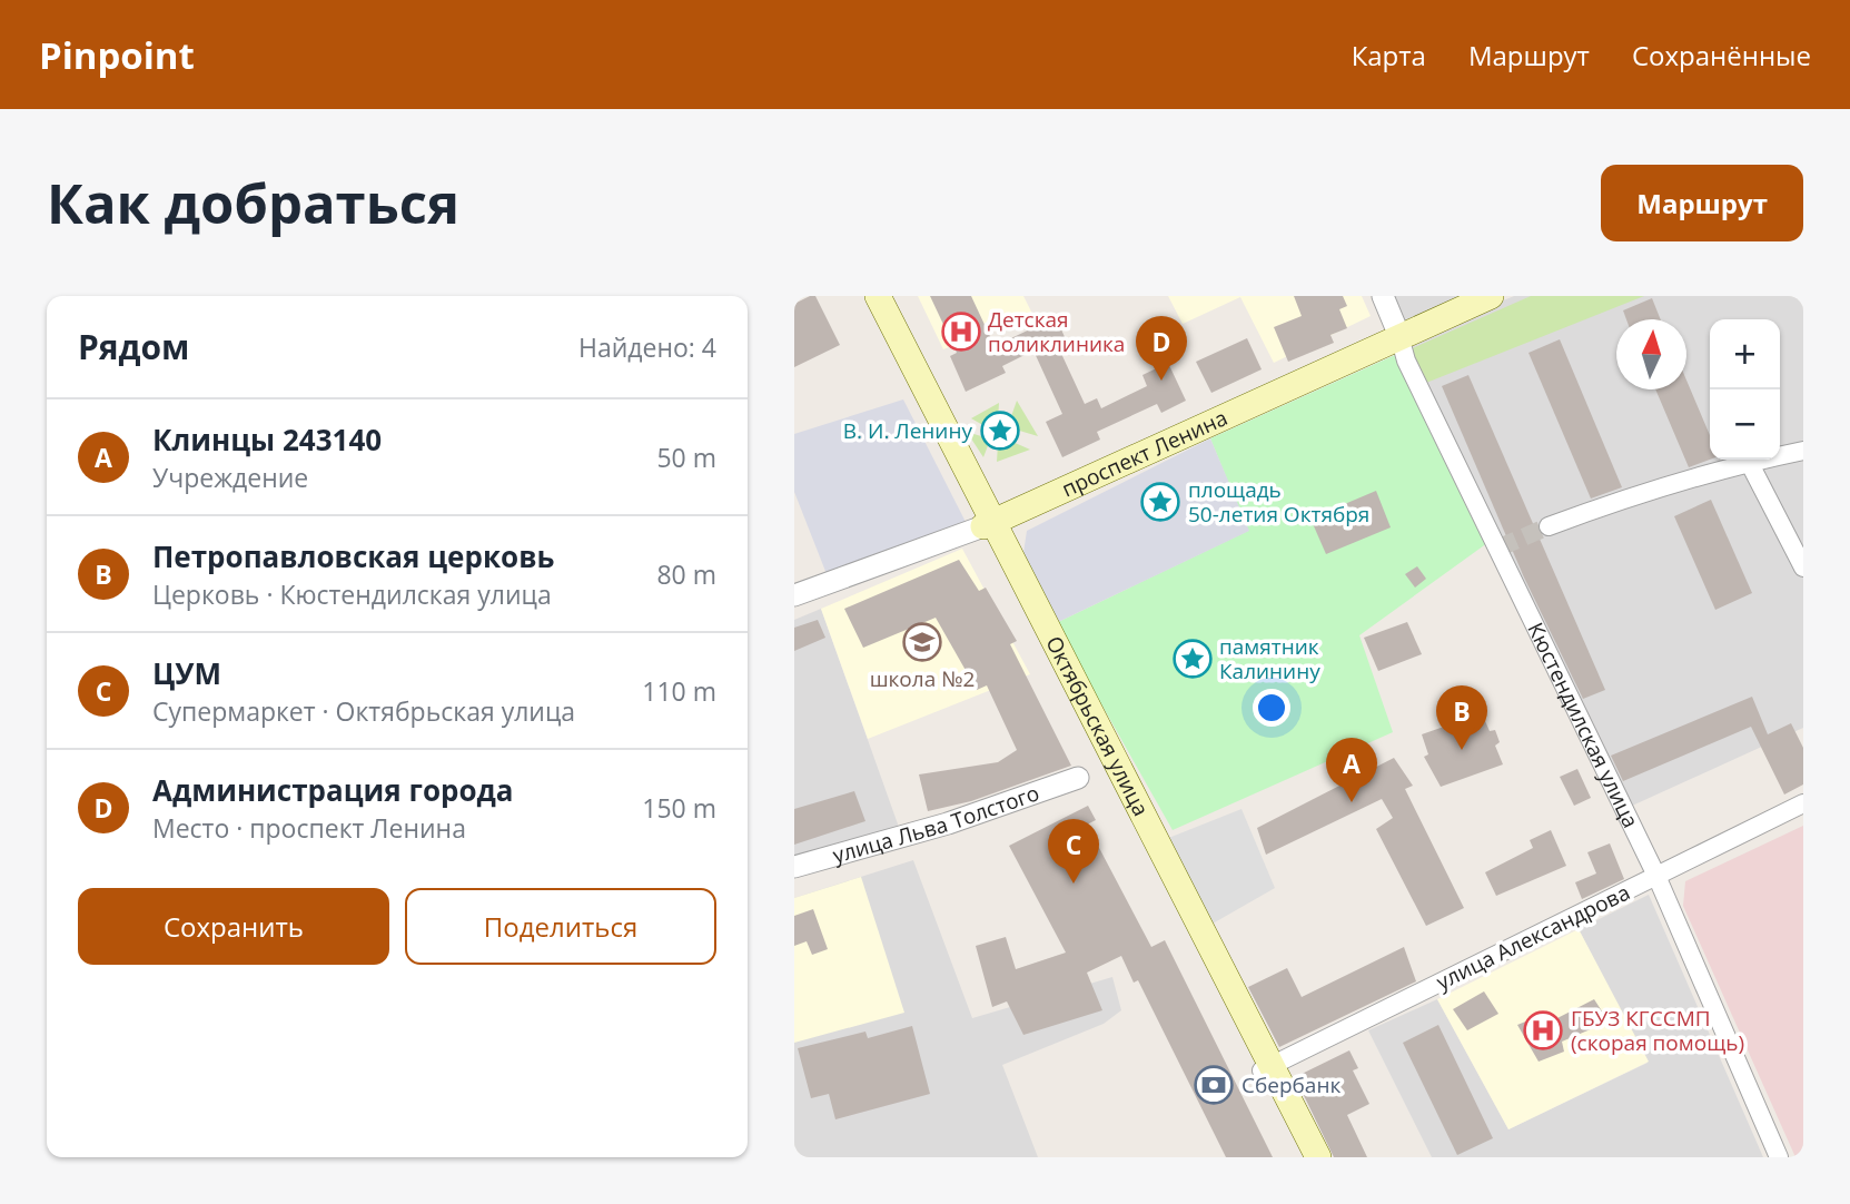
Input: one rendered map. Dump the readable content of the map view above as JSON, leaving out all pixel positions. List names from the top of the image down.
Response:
{
  "streets": {
    "main road": ["проспект Ленина", "Октябрьская улица"],
    "street": ["Кюстендилская улица", "улица Льва Толстого", "улица Александрова"]
  },
  "crossings": [
    ["проспект Ленина", "Кюстендилская улица"],
    ["проспект Ленина", "Октябрьская улица"],
    ["Кюстендилская улица", "улица Александрова"],
    ["Октябрьская улица", "улица Александрова"]
  ],
  "places": {
    "hospital": ["Детская поликлиника", "ГБУЗ КГССМП (скорая помощь)"],
    "place": ["В. И. Ленину", "площадь 50-летия Октября", "памятник Калинину"],
    "school or university": ["школа №2"],
    "bank": ["Сбербанк"]
  },
  "north": "top",
  "page": {
    "header": "Pinpoint",
    "nav": ["Карта", "Маршрут", "Сохранённые"],
    "buttons": [
      "Маршрут",
      ["Сохранить", "Поделиться"]
    ],
    "title": "Как добраться",
    "heading": ["Рядом", "Найдено: 4"],
    "pins": [
      "D",
      "B",
      "A",
      "C"
    ],
    "map_buttons": ["+", "−"],
    "list": [
      {
        "mark": "A",
        "name": "Клинцы 243140",
        "note": "Учреждение",
        "value": "50 m"
      },
      {
        "mark": "B",
        "name": "Петропавловская церковь",
        "note": "Церковь · Кюстендилская улица",
        "value": "80 m"
      },
      {
        "mark": "C",
        "name": "ЦУМ",
        "note": "Супермаркет · Октябрьская улица",
        "value": "110 m"
      },
      {
        "mark": "D",
        "name": "Администрация города",
        "note": "Место · проспект Ленина",
        "value": "150 m"
      }
    ]
  }
}
